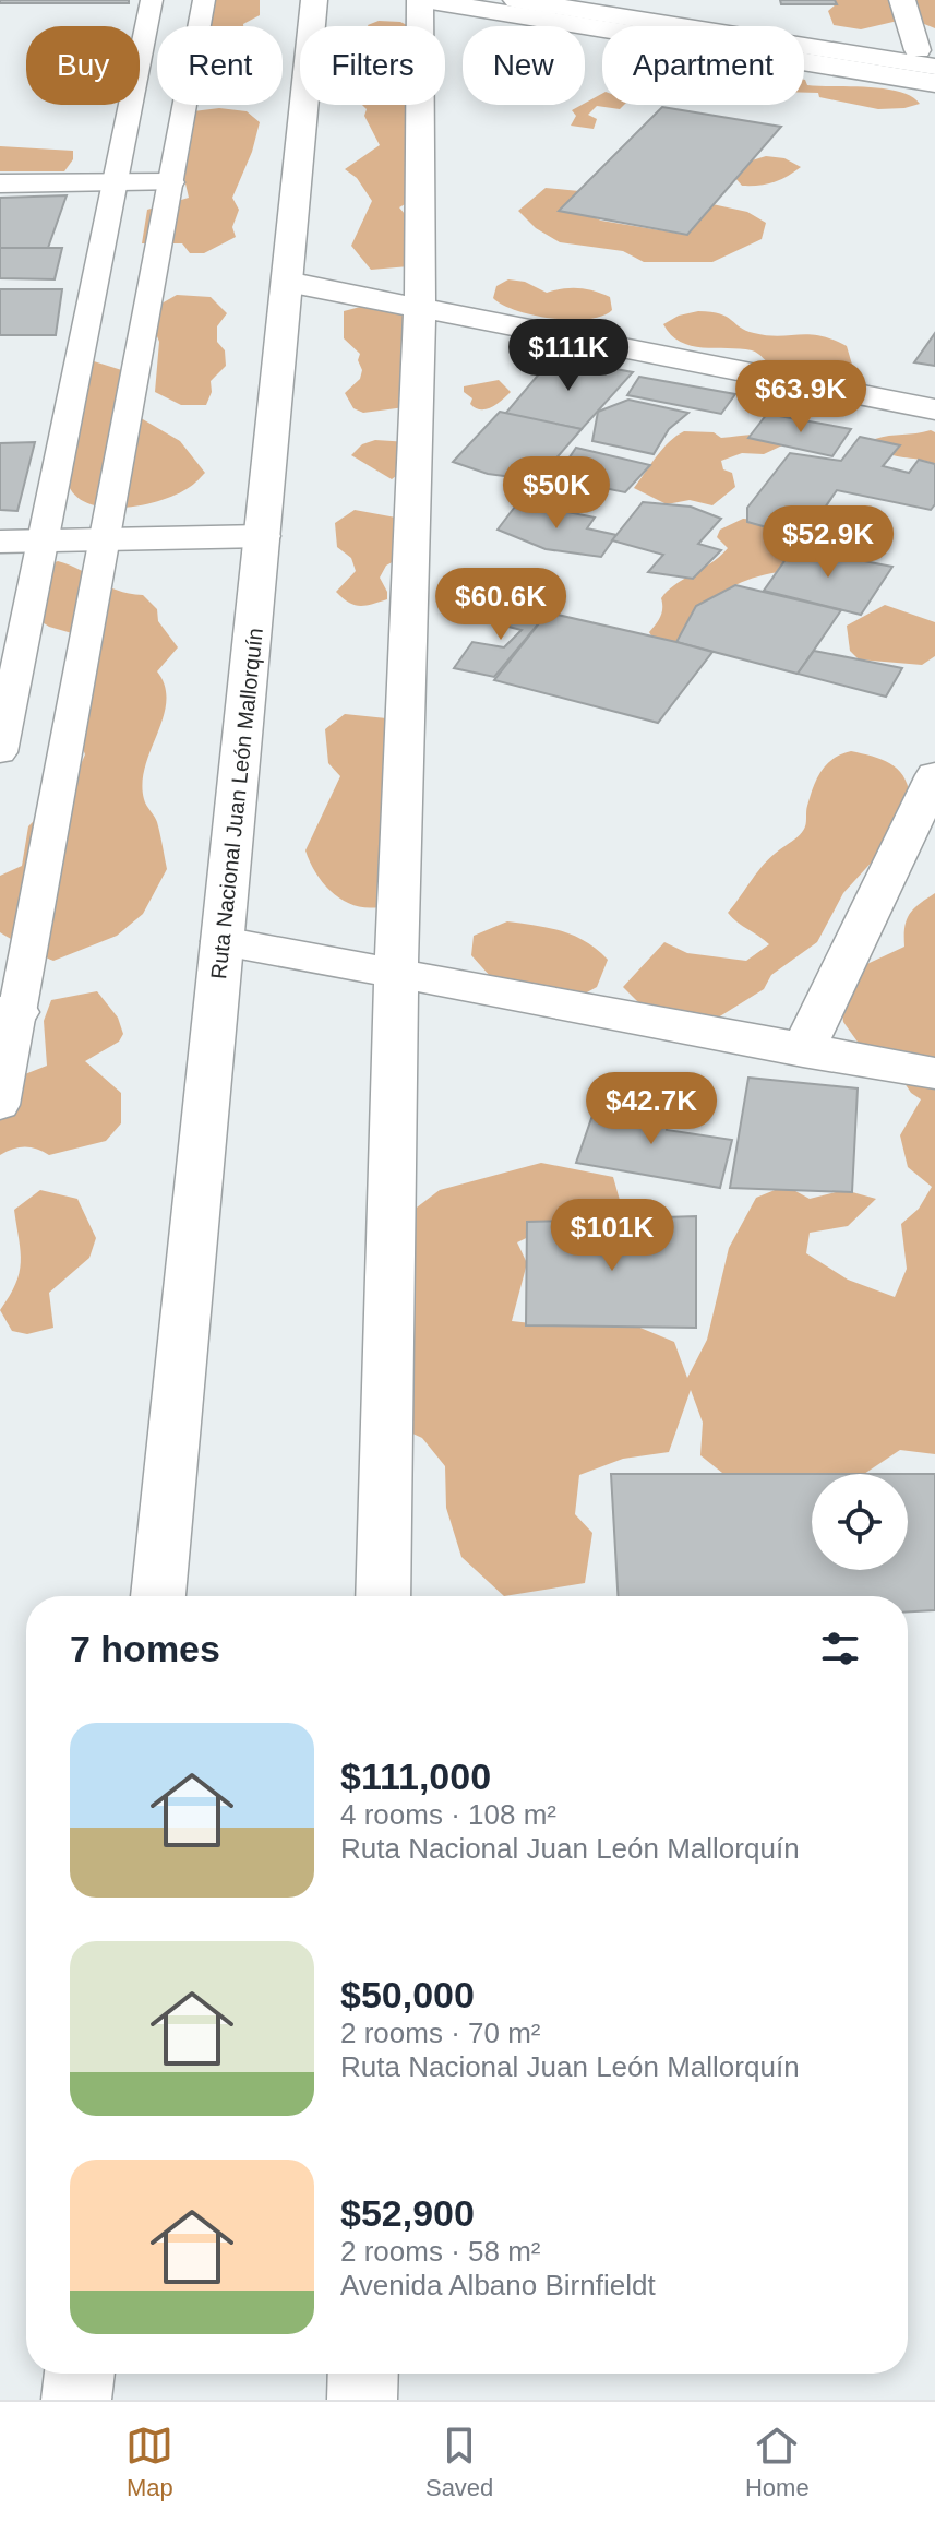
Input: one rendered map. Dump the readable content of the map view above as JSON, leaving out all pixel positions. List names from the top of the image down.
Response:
{
  "streets": {
    "main road": ["Ruta Nacional Juan León Mallorquín"]
  },
  "page": {
    "chip": [
      "Buy",
      "Rent",
      "Filters",
      "New",
      "Apartment"
    ],
    "price": [
      "$111K",
      "$63.9K",
      "$50K",
      "$52.9K",
      "$60.6K",
      "$42.7K",
      "$101K"
    ],
    "heading": "7 homes",
    "list": [
      {
        "name": "$111,000",
        "note": "4 rooms · 108 m² · Ruta Nacional Juan León Mallorquín"
      },
      {
        "name": "$50,000",
        "note": "2 rooms · 70 m² · Ruta Nacional Juan León Mallorquín"
      },
      {
        "name": "$52,900",
        "note": "2 rooms · 58 m² · Avenida Albano Birnfieldt"
      }
    ],
    "tabs": ["Map", "Saved", "Home"]
  }
}
